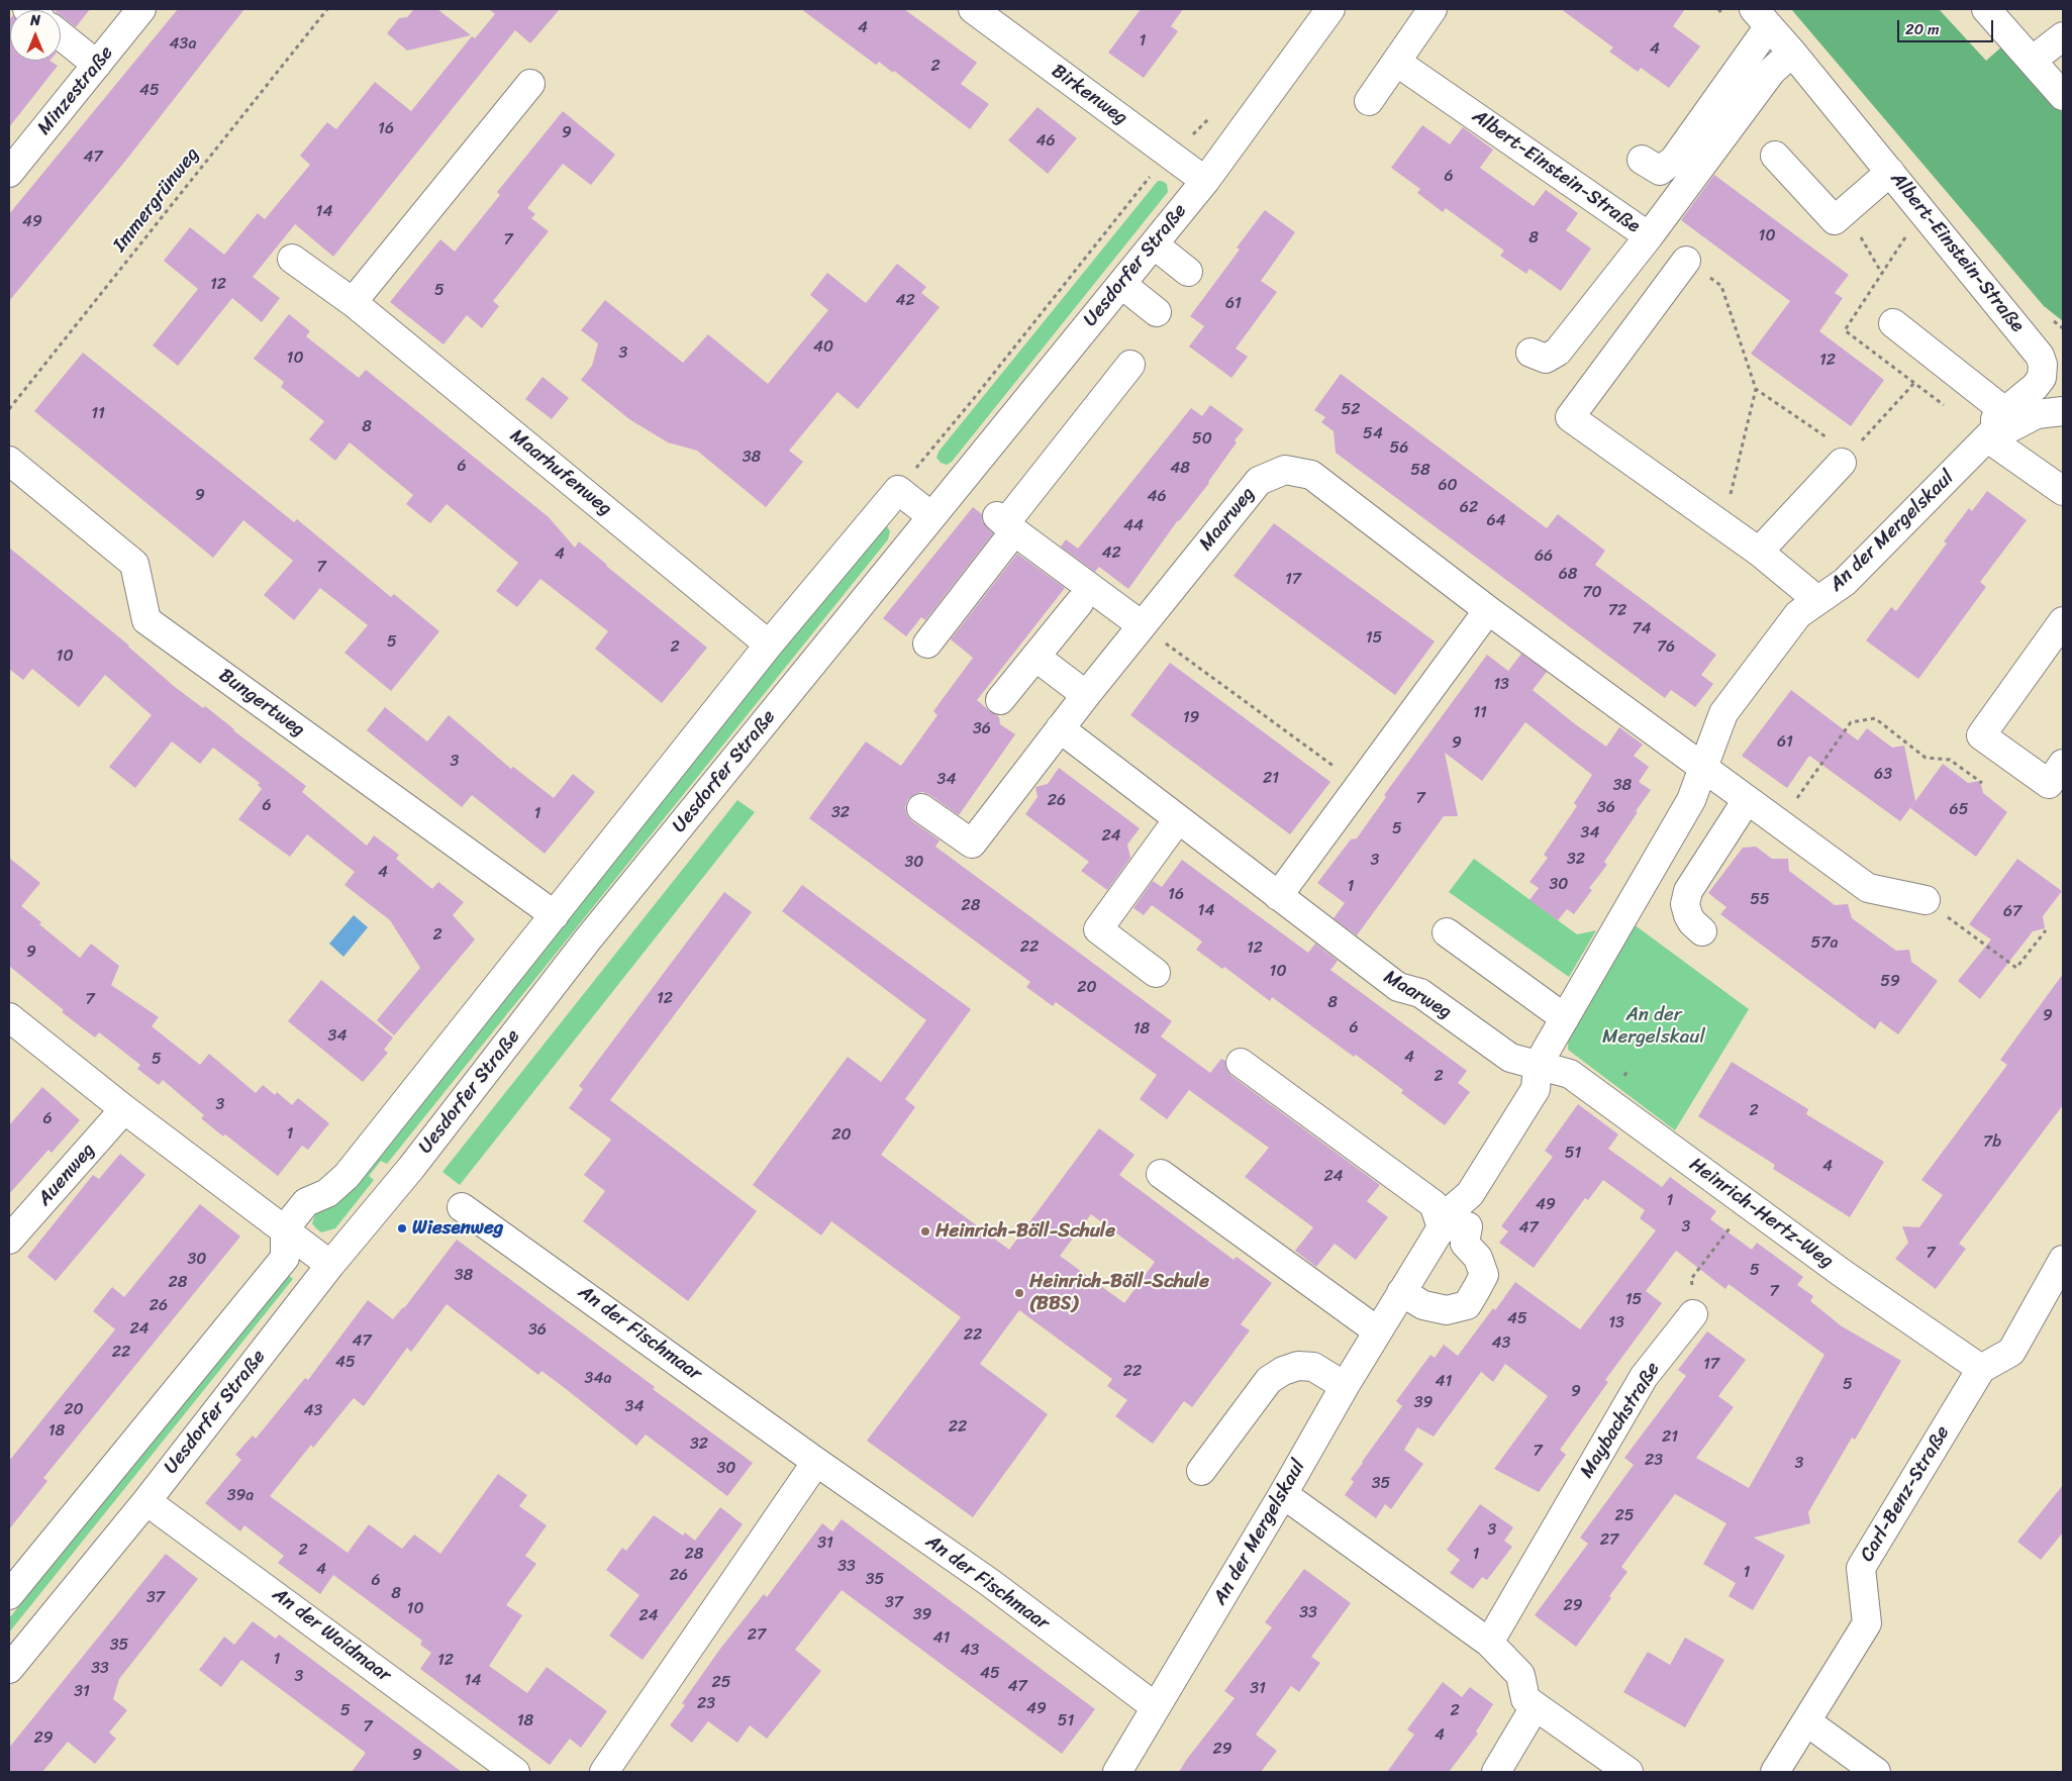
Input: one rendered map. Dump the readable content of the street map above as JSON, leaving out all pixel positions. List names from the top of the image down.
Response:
{
  "streets": {
    "street": [
      "Minzestraße",
      "Birkenweg",
      "Albert-Einstein-Straße",
      "Uesdorfer Straße",
      "Maarhufenweg",
      "Maarweg",
      "An der Mergelskaul",
      "Bungertweg",
      "Auenweg",
      "Heinrich-Hertz-Weg",
      "An der Fischmaar",
      "Maybachstraße",
      "Carl-Benz-Straße",
      "An der Waidmaar"
    ],
    "path": ["Immergrünweg"]
  },
  "crossings": [
    ["Birkenweg", "Uesdorfer Straße"],
    ["Albert-Einstein-Straße", "An der Mergelskaul"],
    ["Uesdorfer Straße", "An der Waidmaar"],
    ["Maarweg", "An der Mergelskaul"],
    ["Maarweg", "Heinrich-Hertz-Weg"],
    ["An der Mergelskaul", "Heinrich-Hertz-Weg"],
    ["An der Mergelskaul", "An der Fischmaar"],
    ["Heinrich-Hertz-Weg", "Carl-Benz-Straße"]
  ],
  "parks": ["An der Mergelskaul"],
  "places": ["Wiesenweg", "Heinrich-Böll-Schule", "Heinrich-Böll-Schule (BBS)"],
  "house_numbers": [
    "4",
    "1",
    "43a",
    "4",
    "2",
    "45",
    "16",
    "9",
    "46",
    "47",
    "6",
    "14",
    "49",
    "10",
    "8",
    "7",
    "12",
    "5",
    "42",
    "61",
    "40",
    "3",
    "10",
    "12",
    "52",
    "11",
    "8",
    "54",
    "50",
    "56",
    "38",
    "6",
    "48",
    "58",
    "60",
    "9",
    "46",
    "62",
    "64",
    "44",
    "42",
    "4",
    "66",
    "7",
    "68",
    "17",
    "70",
    "72",
    "74",
    "15",
    "5",
    "2",
    "76",
    "10",
    "13",
    "11",
    "19",
    "36",
    "61",
    "9",
    "3",
    "63",
    "21",
    "34",
    "38",
    "7",
    "26",
    "6",
    "36",
    "65",
    "32",
    "1",
    "5",
    "34",
    "24",
    "32",
    "3",
    "30",
    "4",
    "30",
    "1",
    "16",
    "55",
    "28",
    "14",
    "67",
    "2",
    "57a",
    "22",
    "12",
    "9",
    "10",
    "59",
    "20",
    "12",
    "7",
    "8",
    "9",
    "6",
    "18",
    "34",
    "4",
    "5",
    "2",
    "3",
    "2",
    "6",
    "1",
    "20",
    "7b",
    "51",
    "4",
    "24",
    "1",
    "49",
    "3",
    "47",
    "7",
    "30",
    "5",
    "38",
    "28",
    "7",
    "15",
    "26",
    "45",
    "13",
    "24",
    "36",
    "22",
    "47",
    "43",
    "22",
    "45",
    "17",
    "22",
    "34a",
    "41",
    "5",
    "9",
    "39",
    "34",
    "20",
    "43",
    "22",
    "18",
    "21",
    "32",
    "7",
    "23",
    "3",
    "30",
    "35",
    "39a",
    "25",
    "3",
    "27",
    "31",
    "2",
    "28",
    "1",
    "33",
    "4",
    "1",
    "26",
    "35",
    "6",
    "8",
    "37",
    "37",
    "29",
    "10",
    "33",
    "39",
    "24",
    "27",
    "41",
    "35",
    "43",
    "1",
    "12",
    "33",
    "45",
    "3",
    "14",
    "25",
    "47",
    "31",
    "31",
    "23",
    "49",
    "5",
    "2",
    "18",
    "51",
    "7",
    "4",
    "29",
    "29",
    "9"
  ],
  "scale_bar": "20 m",
  "north": "top"
}
